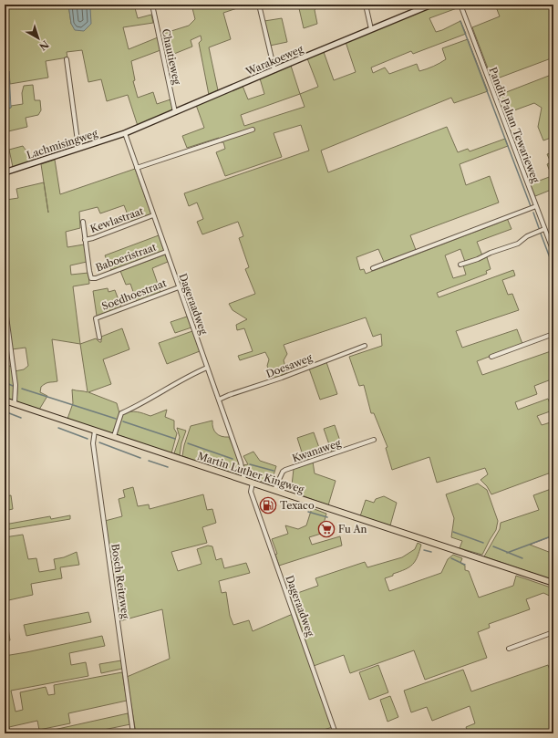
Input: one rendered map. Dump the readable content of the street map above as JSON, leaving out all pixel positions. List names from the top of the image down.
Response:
{
  "streets": {
    "main road": ["Martin Luther Kingweg"],
    "street": [
      "Chautieweg",
      "Warakoeweg",
      "Pandit Paltan Tewarieweg",
      "Lachmisingweg",
      "Kewlastraat",
      "Baboeristraat",
      "Soedhoestraat",
      "Dageraadweg",
      "Doesaweg",
      "Kwanaweg",
      "Bosch Reitzweg"
    ]
  },
  "crossings": [
    ["Chautieweg", "Warakoeweg"],
    ["Warakoeweg", "Lachmisingweg"],
    ["Warakoeweg", "Dageraadweg"],
    ["Lachmisingweg", "Dageraadweg"],
    ["Kewlastraat", "Baboeristraat"],
    ["Kewlastraat", "Dageraadweg"],
    ["Baboeristraat", "Dageraadweg"],
    ["Soedhoestraat", "Dageraadweg"],
    ["Dageraadweg", "Doesaweg"],
    ["Dageraadweg", "Martin Luther Kingweg"],
    ["Kwanaweg", "Martin Luther Kingweg"],
    ["Martin Luther Kingweg", "Bosch Reitzweg"]
  ],
  "places": {
    "fuel station": ["Texaco"],
    "supermarket": ["Fu An"]
  },
  "north": "bottom right"
}
